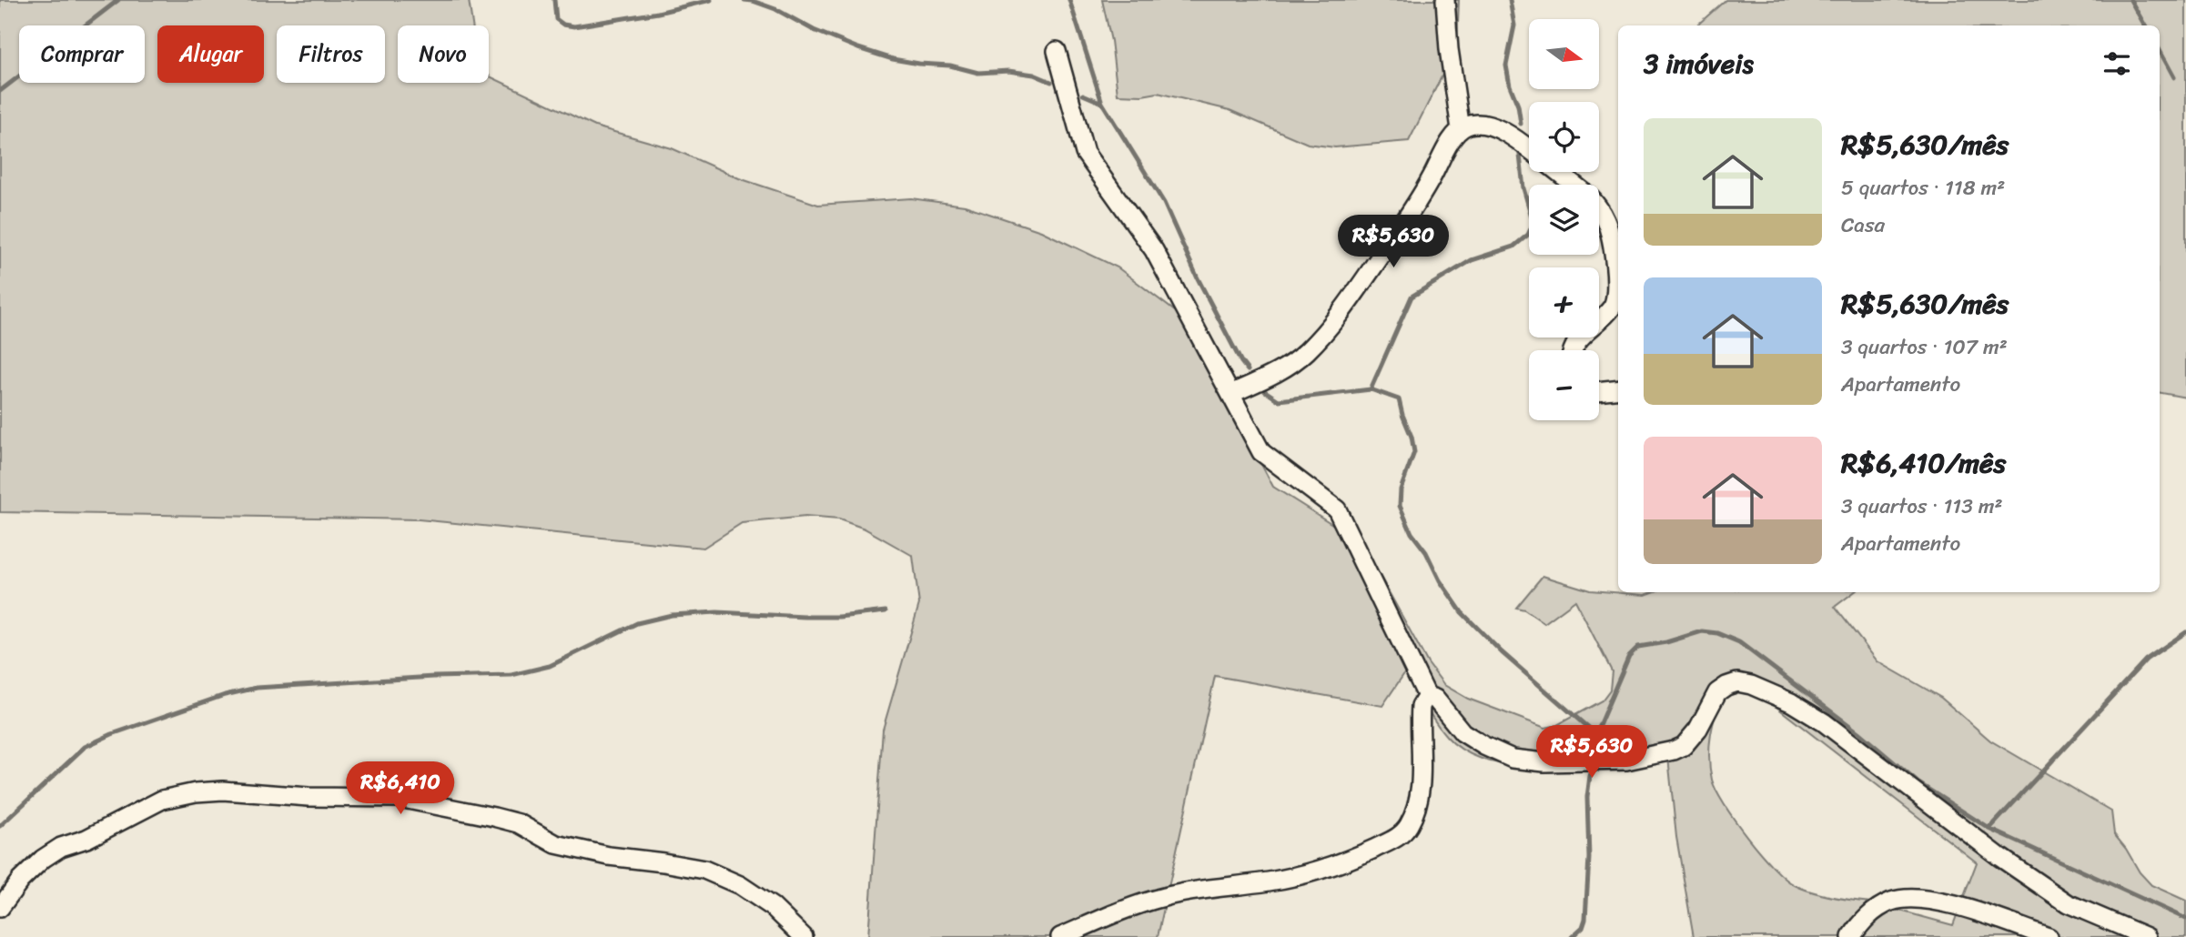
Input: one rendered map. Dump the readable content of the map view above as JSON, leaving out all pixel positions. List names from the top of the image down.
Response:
{
  "north": "right",
  "page": {
    "map_buttons": ["+", "−"],
    "chip": [
      "Comprar",
      "Alugar",
      "Filtros",
      "Novo"
    ],
    "heading": "3 imóveis",
    "list": [
      {
        "name": "R$5,630/mês",
        "note": "5 quartos · 118 m² · Casa"
      },
      {
        "name": "R$5,630/mês",
        "note": "3 quartos · 107 m² · Apartamento"
      },
      {
        "name": "R$6,410/mês",
        "note": "3 quartos · 113 m² · Apartamento"
      }
    ],
    "price": ["R$5,630", "R$5,630", "R$6,410"]
  }
}
